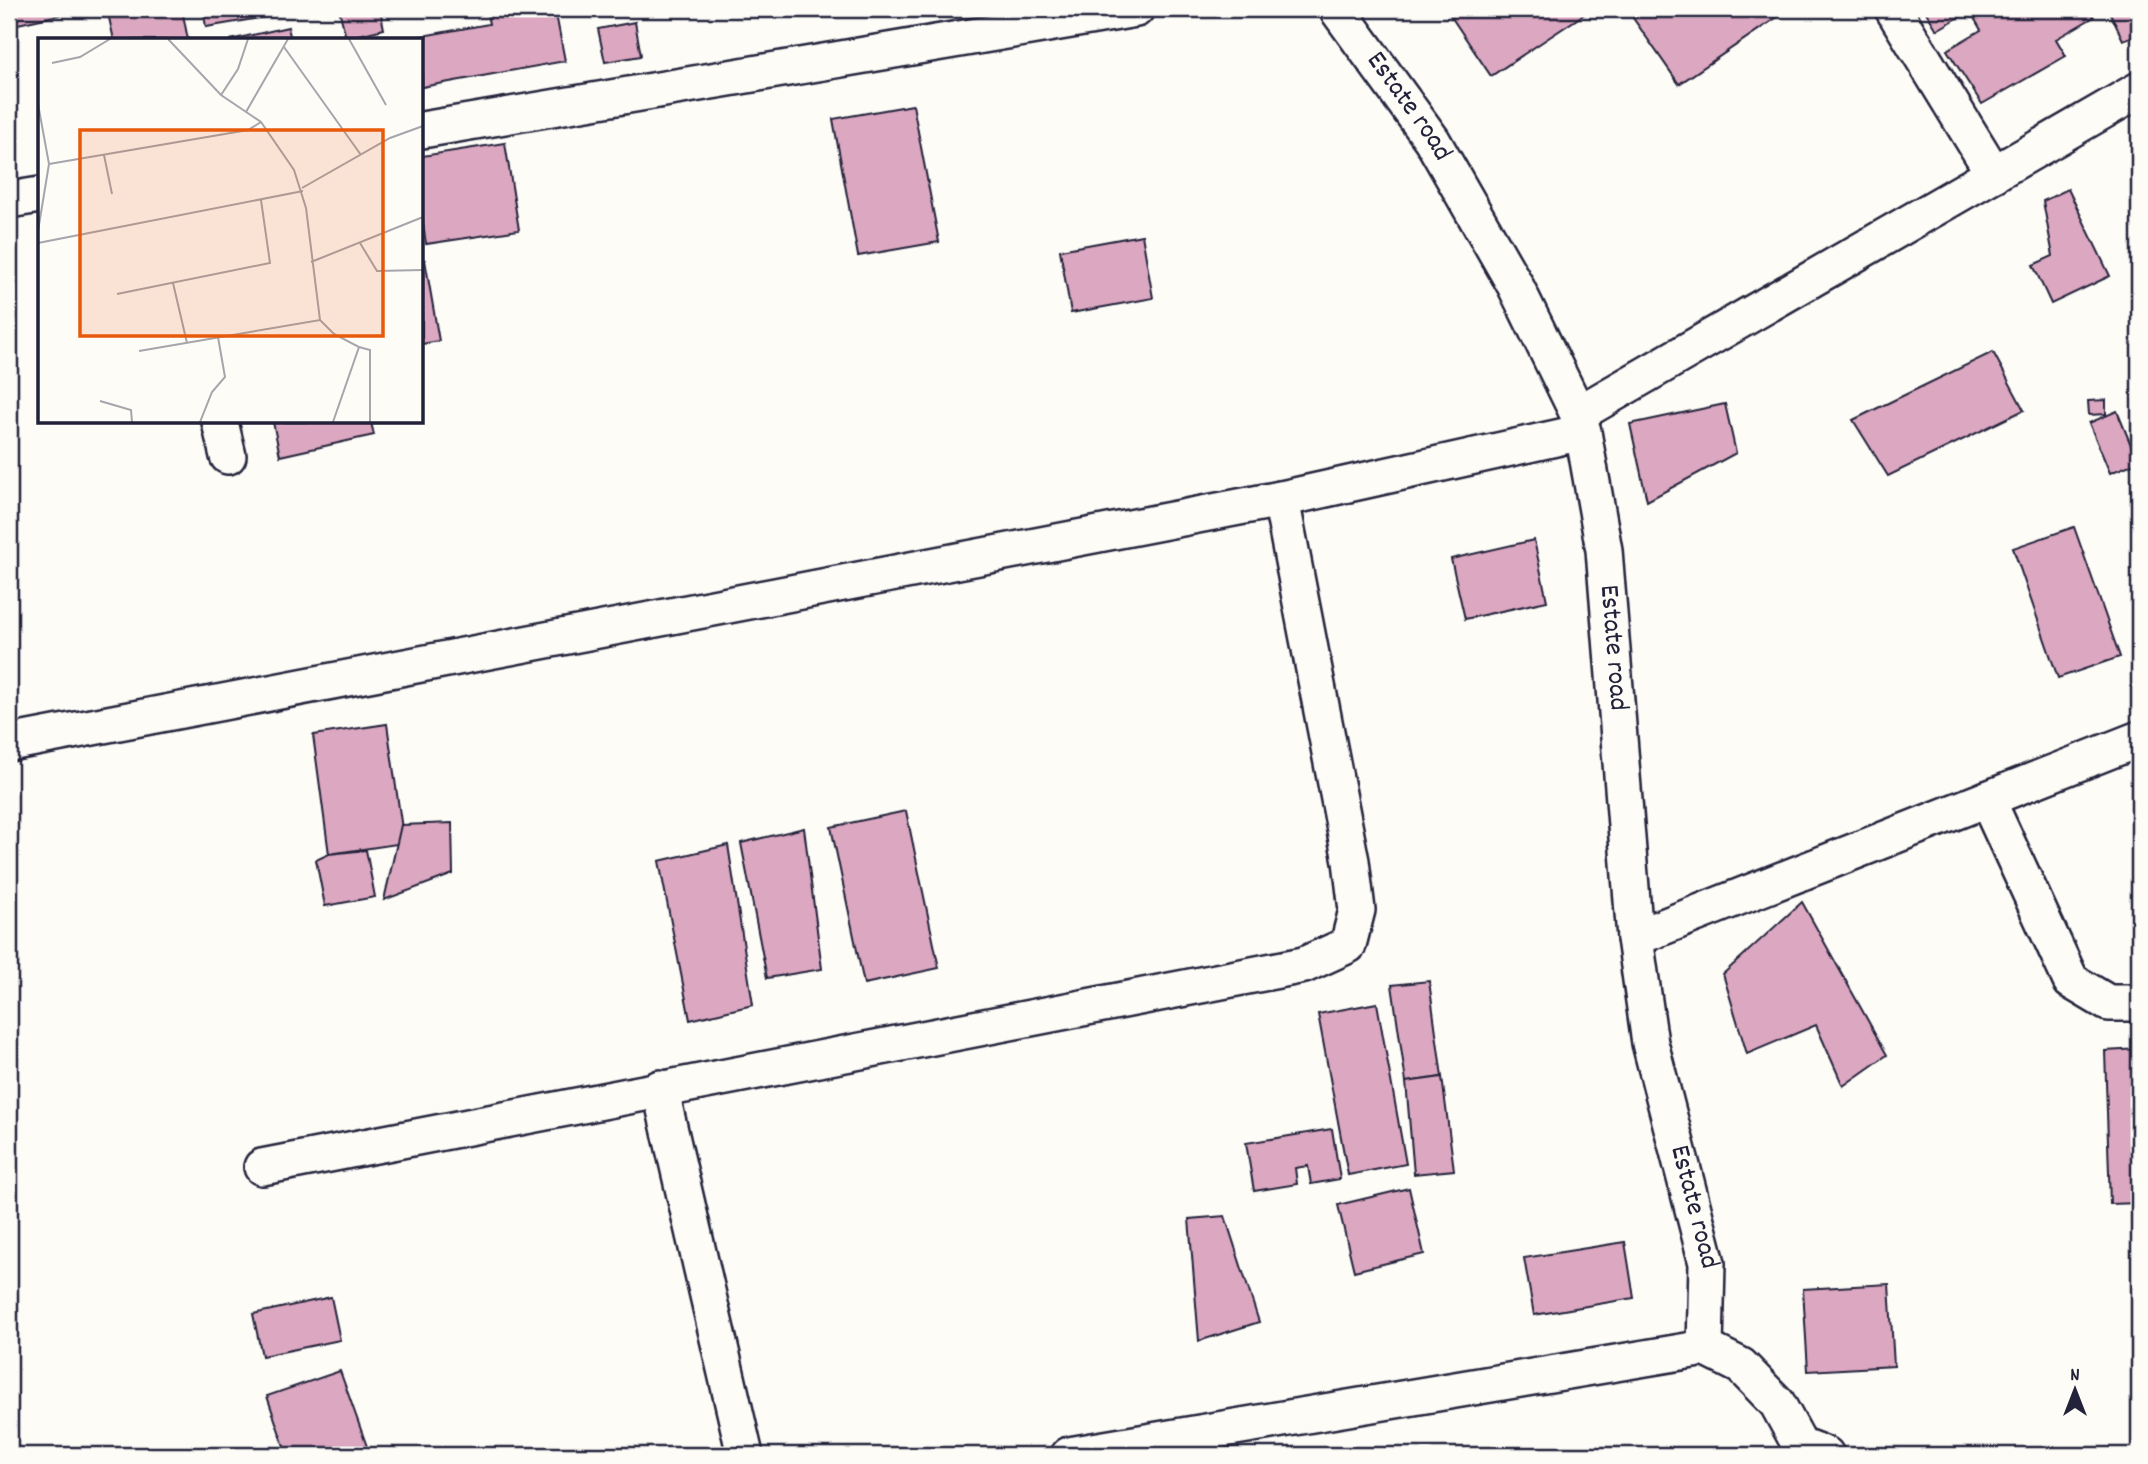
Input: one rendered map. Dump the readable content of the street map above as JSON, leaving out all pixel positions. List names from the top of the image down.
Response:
{
  "streets": {
    "street": ["Estate road"]
  },
  "north": "top"
}
